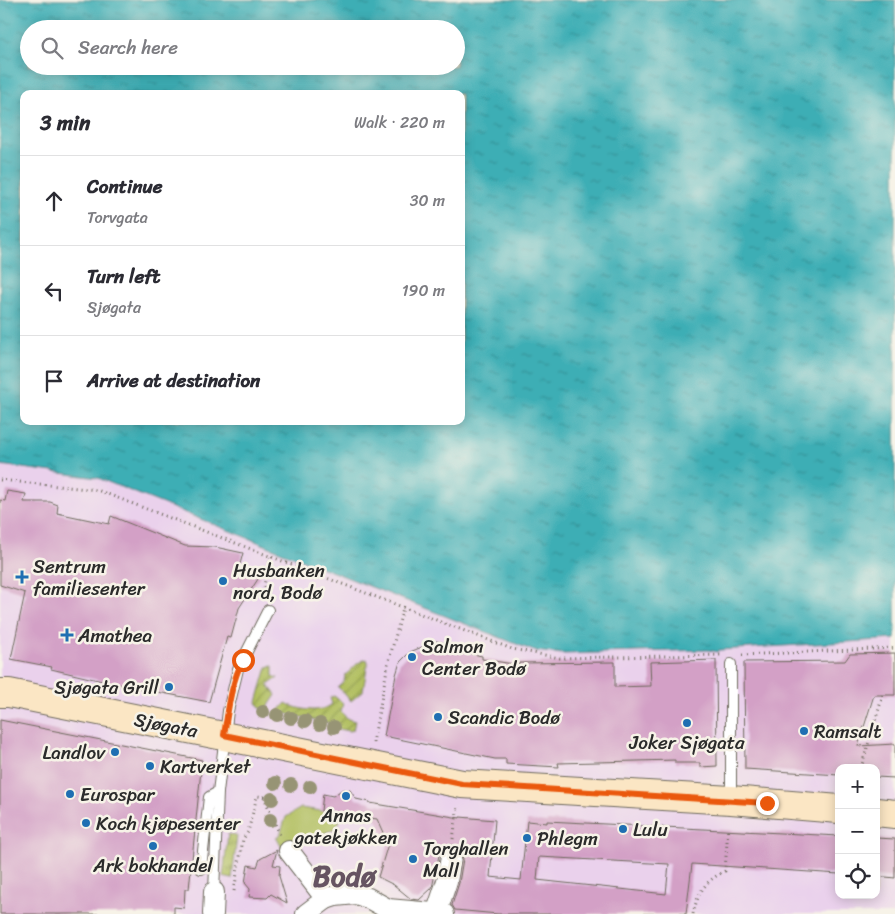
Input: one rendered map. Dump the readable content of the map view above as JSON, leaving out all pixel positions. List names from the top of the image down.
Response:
{
  "streets": {
    "street": ["Sjøgata"]
  },
  "districts": ["Bodø"],
  "places": {
    "health": ["Sentrum familiesenter", "Amathea"],
    "other": [
      "Husbanken nord, Bodø",
      "Salmon Center Bodø",
      "Sjøgata Grill",
      "Scandic Bodø",
      "Joker Sjøgata",
      "Ramsalt",
      "Landlov",
      "Kartverket",
      "Eurospar",
      "Annas gatekjøkken",
      "Koch kjøpesenter",
      "Lulu",
      "Phlegm",
      "Ark bokhandel",
      "Torghallen Mall"
    ]
  },
  "page": {
    "search": "Search here",
    "heading": ["3 min", "Walk · 220 m"],
    "list": [
      ["Continue", "Torvgata", "30 m"],
      ["Turn left", "Sjøgata", "190 m"],
      "Arrive at destination"
    ],
    "map_buttons": ["+", "−"]
  }
}
